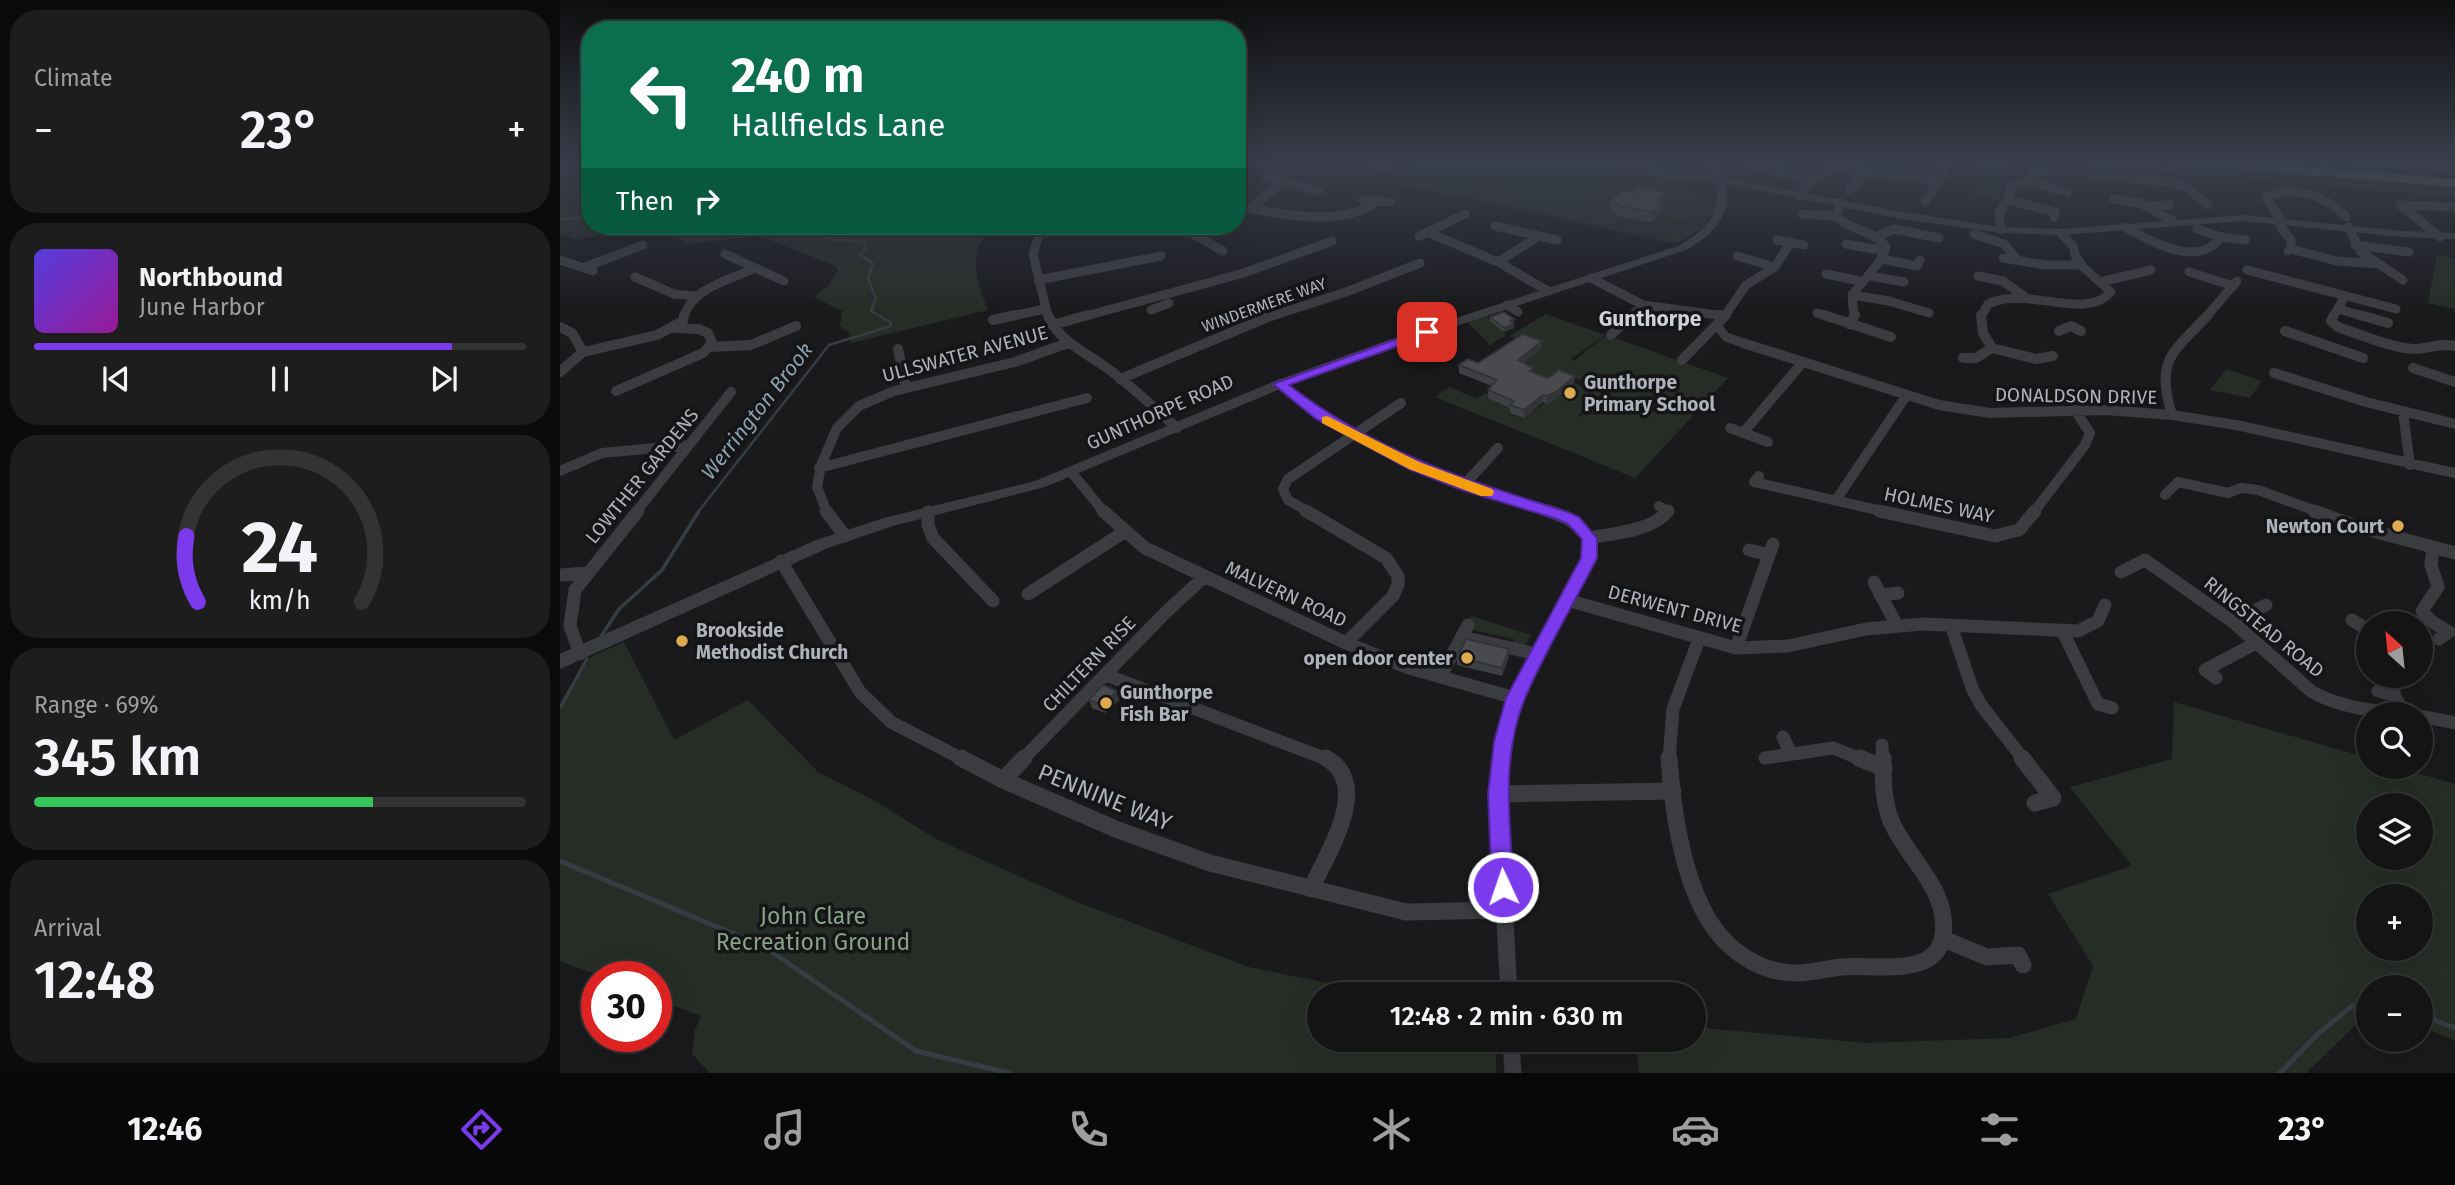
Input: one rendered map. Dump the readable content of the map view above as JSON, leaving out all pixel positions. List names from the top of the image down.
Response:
{
  "streets": {
    "street": [
      "WINDERMERE WAY",
      "ULLSWATER AVENUE",
      "DONALDSON DRIVE",
      "GUNTHORPE ROAD",
      "LOWTHER GARDENS",
      "HOLMES WAY",
      "MALVERN ROAD",
      "DERWENT DRIVE",
      "RINGSTEAD ROAD",
      "CHILTERN RISE",
      "PENNINE WAY"
    ]
  },
  "crossings": [
    ["ULLSWATER AVENUE", "GUNTHORPE ROAD"],
    ["DONALDSON DRIVE", "HOLMES WAY"],
    ["GUNTHORPE ROAD", "LOWTHER GARDENS"],
    ["GUNTHORPE ROAD", "MALVERN ROAD"],
    ["GUNTHORPE ROAD", "PENNINE WAY"],
    ["MALVERN ROAD", "CHILTERN RISE"],
    ["CHILTERN RISE", "PENNINE WAY"]
  ],
  "districts": ["Gunthorpe"],
  "water": ["Werrington Brook"],
  "parks": ["John Clare Recreation Ground"],
  "places": [
    "Gunthorpe Primary School",
    "Newton Court",
    "Brookside Methodist Church",
    "open door center",
    "Gunthorpe Fish Bar"
  ],
  "north": "top left",
  "page": {
    "tile": [
      "Climate",
      ["Range · 69%", "345 km"],
      ["Arrival", "12:48"]
    ],
    "turn": ["240 m", "Hallfields Lane"],
    "heat": ["−", "23°", "+"],
    "then": "Then",
    "song": ["Northbound", "June Harbor"],
    "map_buttons": ["+", "−"],
    "limit": "30",
    "trip": "12:48 · 2 min · 630 m",
    "tabs": ["12:46", "23°"],
    "gauge": ["24", "km/h"]
  }
}
